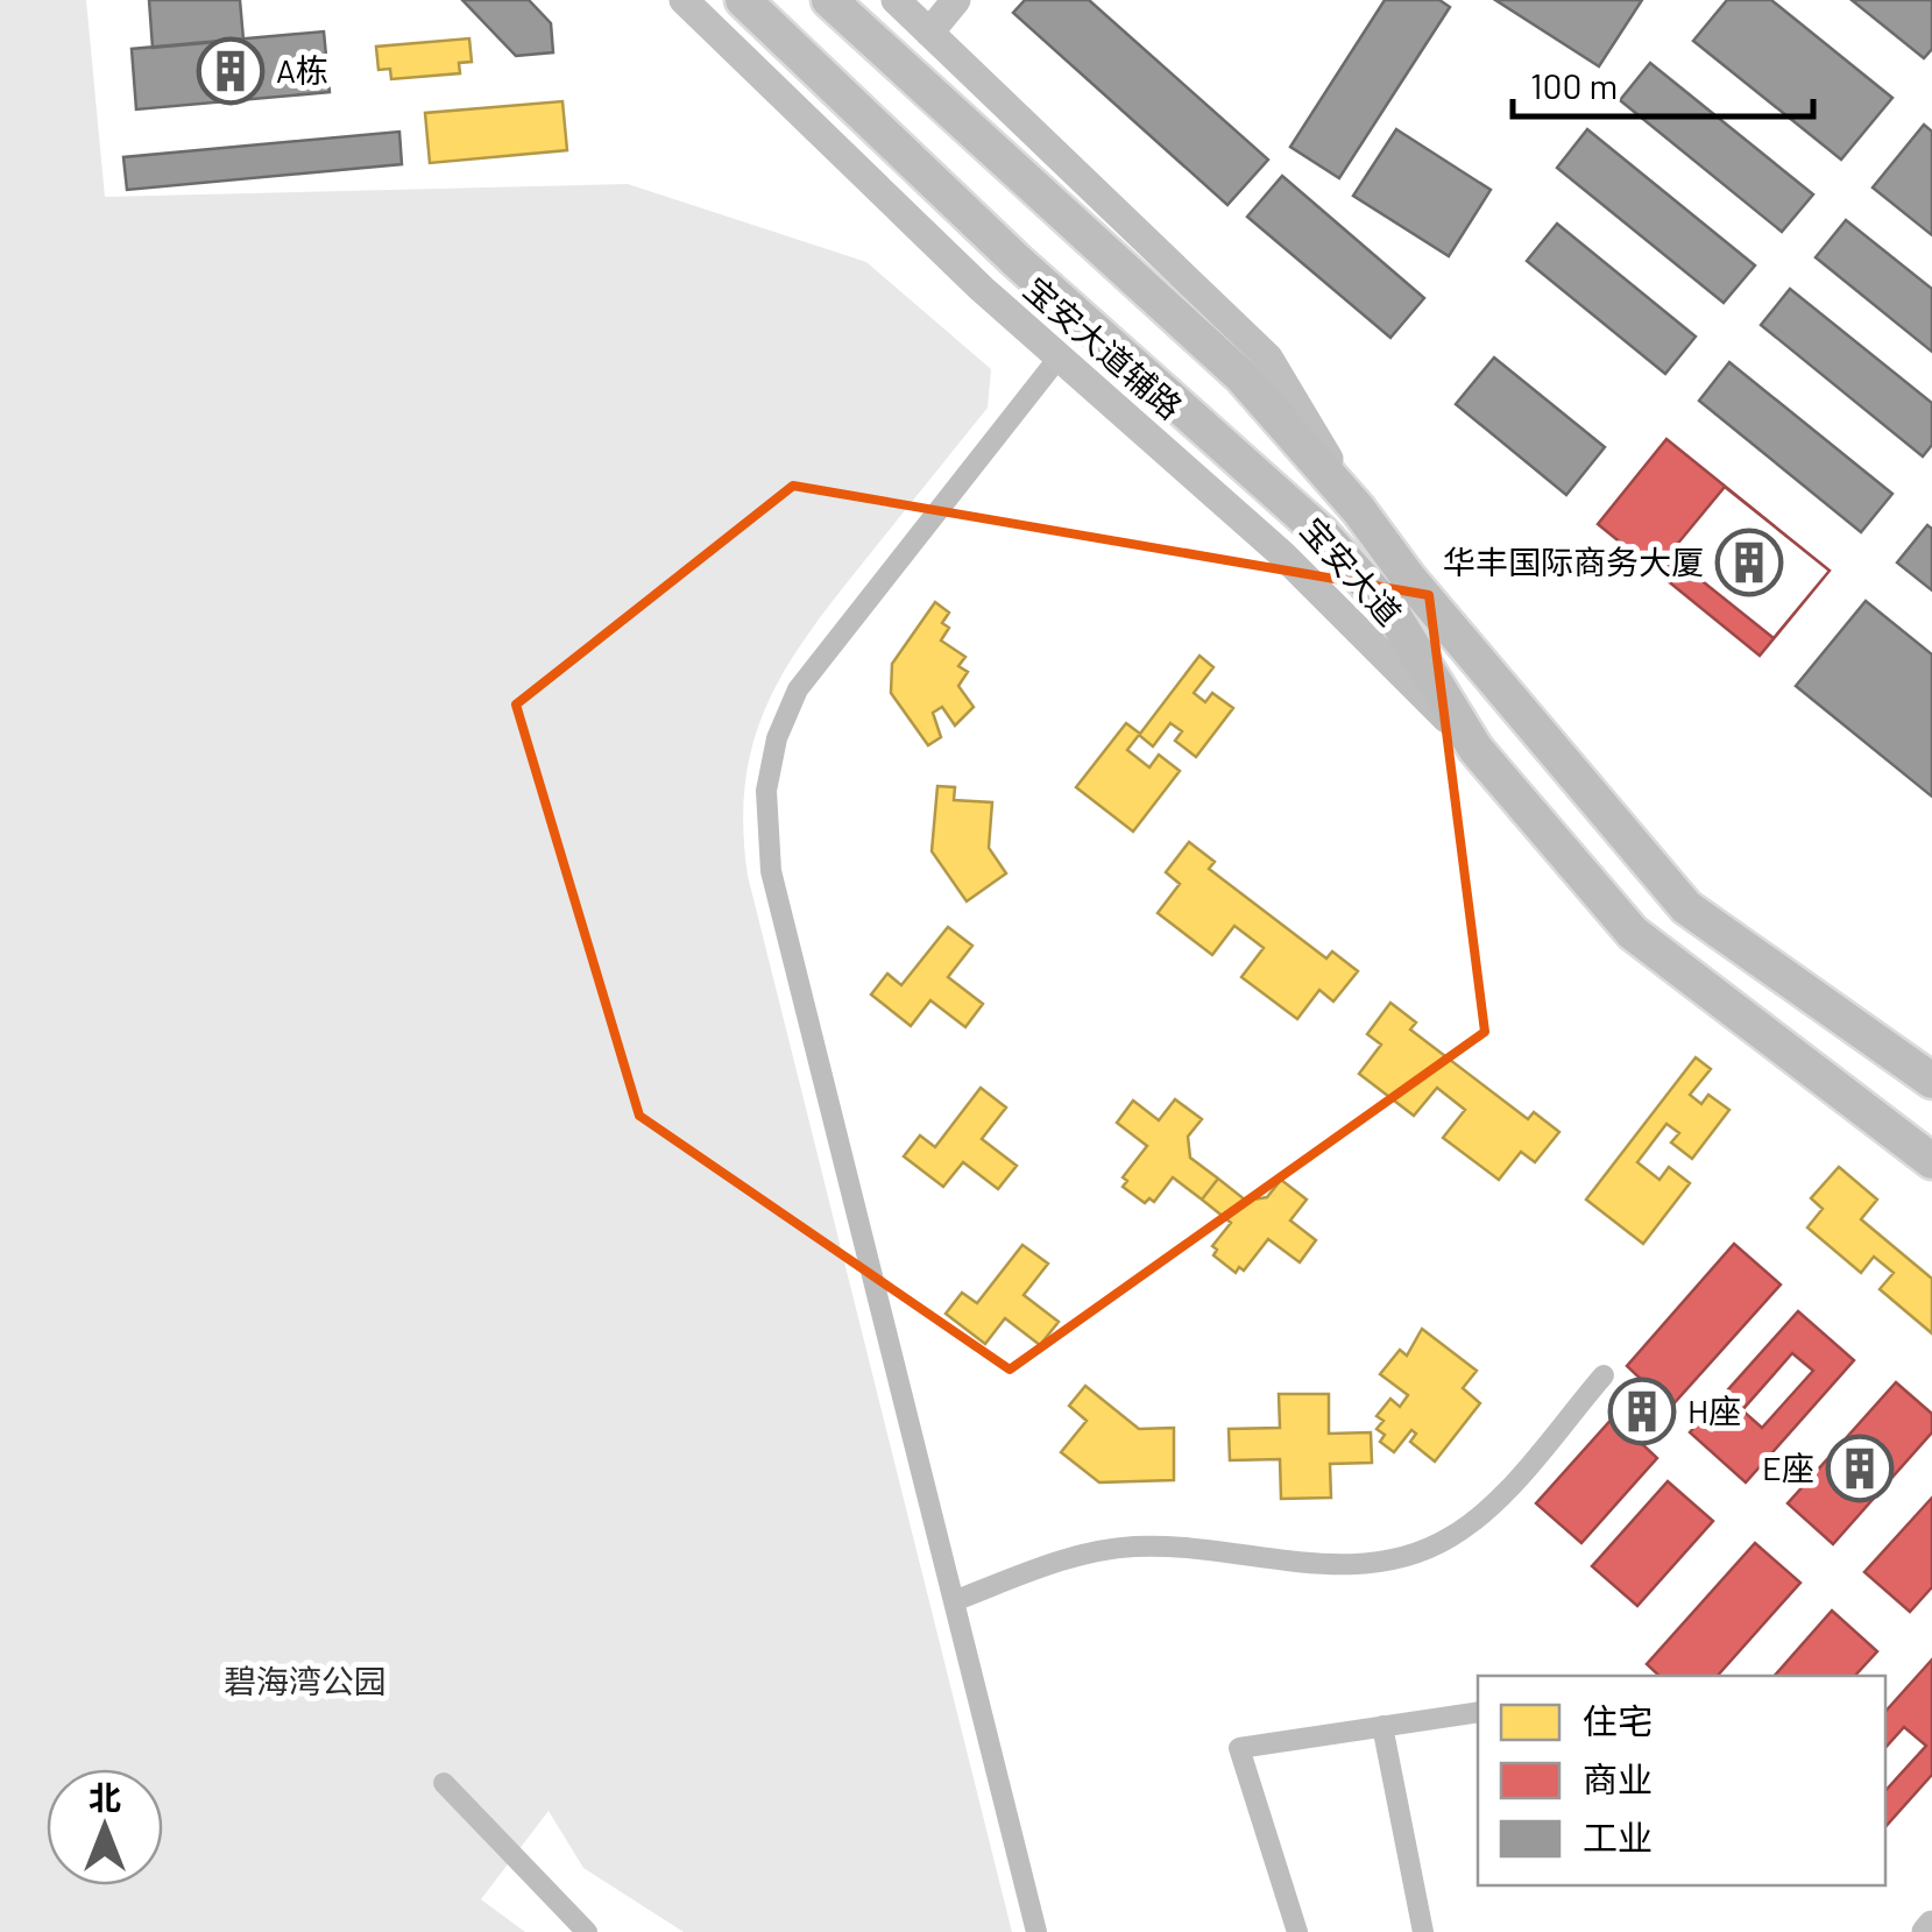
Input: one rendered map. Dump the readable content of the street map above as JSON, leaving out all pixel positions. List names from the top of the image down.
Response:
{
  "streets": {
    "main road": ["宝安大道辅路", "宝安大道"]
  },
  "crossings": [
    ["宝安大道辅路", "宝安大道"]
  ],
  "parks": ["碧海湾公园"],
  "places": {
    "building": [
      "A栋",
      "华丰国际商务大厦",
      "H座",
      "E座"
    ]
  },
  "legend": ["住宅", "商业", "工业"],
  "scale_bar": "100 m",
  "north": "top"
}
